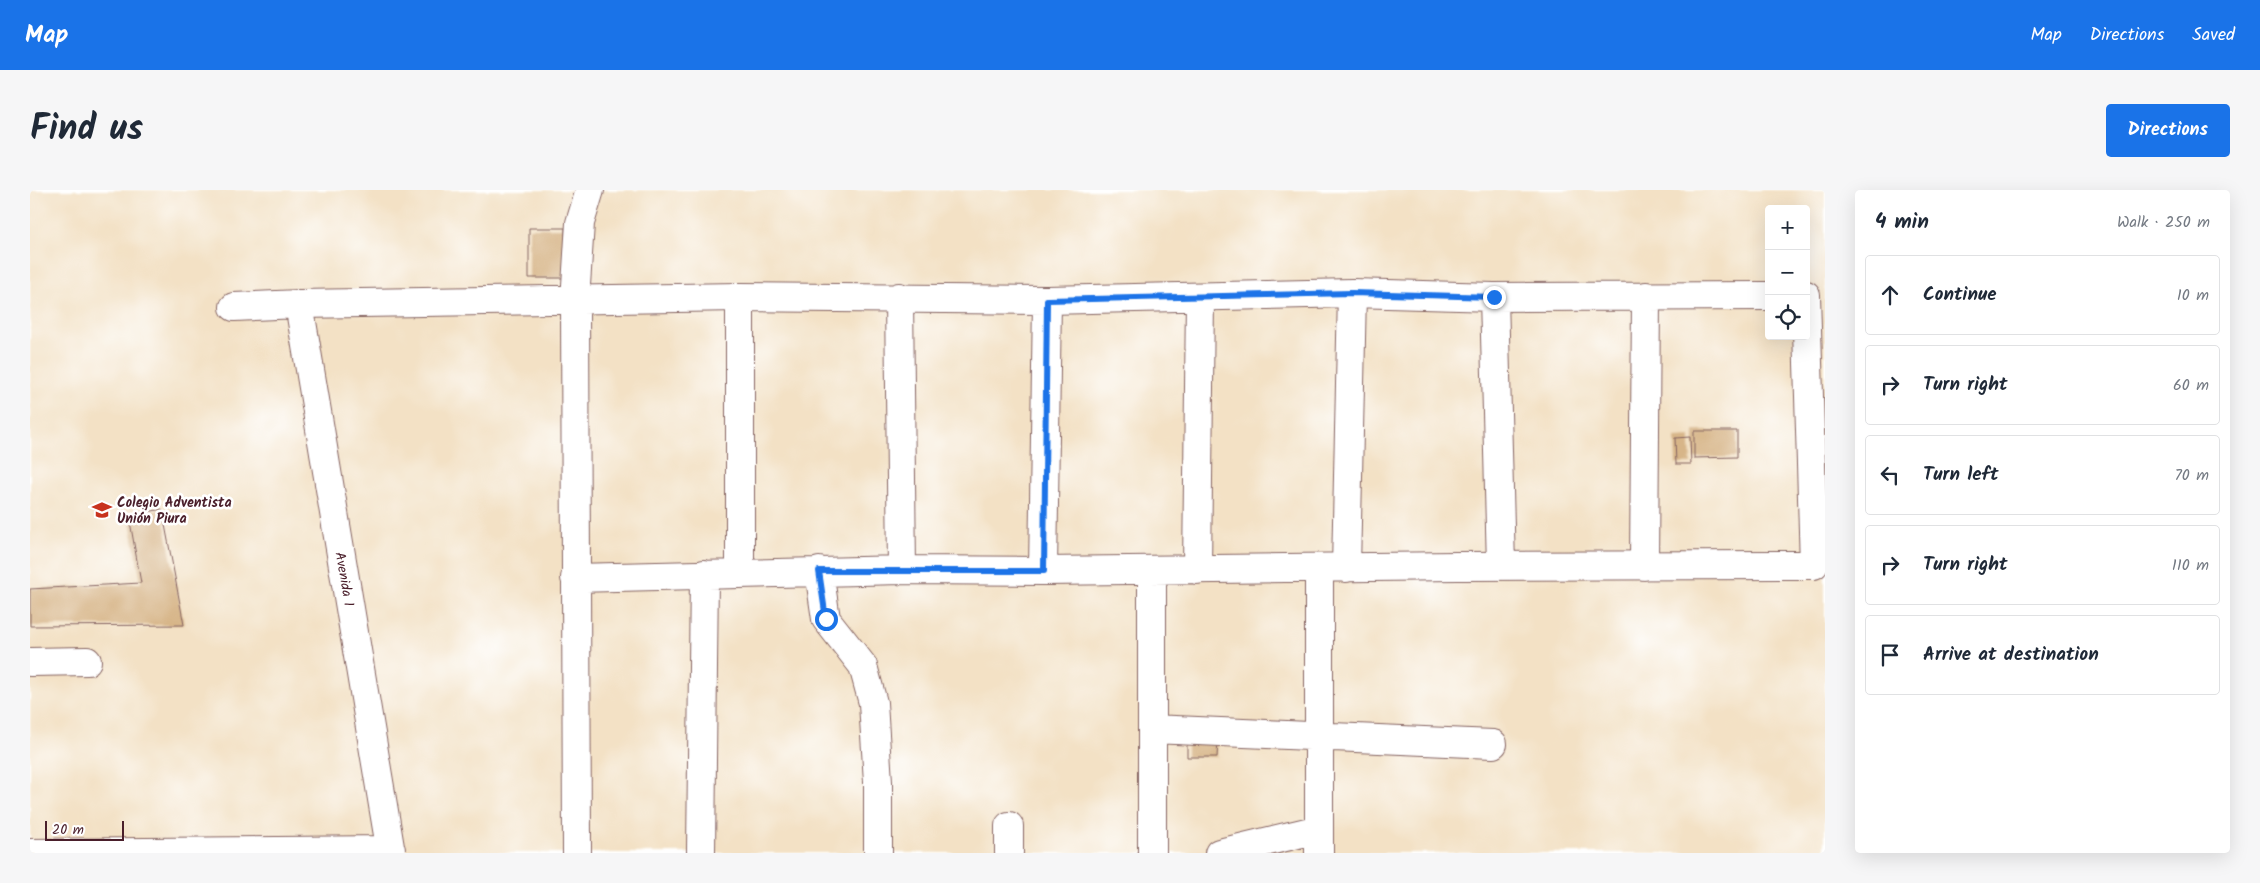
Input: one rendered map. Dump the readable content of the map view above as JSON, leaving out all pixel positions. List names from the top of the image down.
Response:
{
  "streets": {
    "street": ["Avenida 1"]
  },
  "places": {
    "school or university": ["Colegio Adventista Unión Piura"]
  },
  "scale_bar": "20 m",
  "page": {
    "header": "Map",
    "nav": ["Map", "Directions", "Saved"],
    "title": "Find us",
    "buttons": "Directions",
    "heading": ["4 min", "Walk · 250 m"],
    "map_buttons": ["+", "−"],
    "list": [
      ["Continue", "10 m"],
      ["Turn right", "60 m"],
      ["Turn left", "70 m"],
      ["Turn right", "110 m"],
      "Arrive at destination"
    ],
    "scale": "20 m"
  }
}
